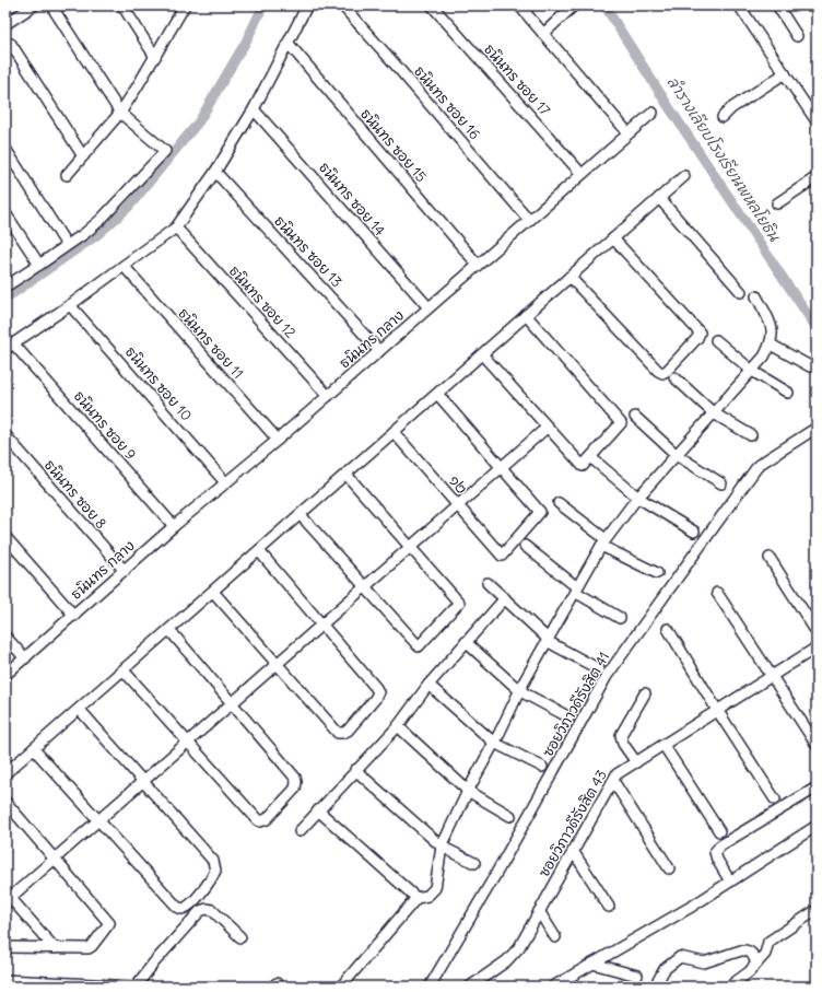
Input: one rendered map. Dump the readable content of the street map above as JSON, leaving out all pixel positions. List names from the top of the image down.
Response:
{
  "streets": {
    "street": [
      "ธนินทร ซอย 17",
      "ธนินทร ซอย 16",
      "ธนินทร ซอย 15",
      "ธนินทร ซอย 14",
      "ธนินทร ซอย 13",
      "ธนินทร ซอย 12",
      "ธนินทร กลาง",
      "ธนินทร ซอย 11",
      "ธนินทร ซอย 10",
      "ธนินทร ซอย 9",
      "๑๒",
      "ธนินทร ซอย 8",
      "ซอยวิภาวดีรังสิต 41",
      "ซอยวิภาวดีรังสิต 43"
    ]
  },
  "crossings": [
    ["ธนินทร ซอย 17", "ธนินทร กลาง"],
    ["ธนินทร ซอย 16", "ธนินทร กลาง"],
    ["ธนินทร ซอย 15", "ธนินทร กลาง"],
    ["ธนินทร ซอย 14", "ธนินทร กลาง"],
    ["ธนินทร ซอย 13", "ธนินทร กลาง"],
    ["ธนินทร ซอย 12", "ธนินทร กลาง"],
    ["ธนินทร กลาง", "ธนินทร ซอย 11"],
    ["ธนินทร กลาง", "ธนินทร ซอย 10"],
    ["ธนินทร กลาง", "ธนินทร ซอย 9"],
    ["ธนินทร กลาง", "ธนินทร ซอย 8"]
  ],
  "water": ["ลำรางเลียบโรงเรียนพหลโยธิน"]
}
